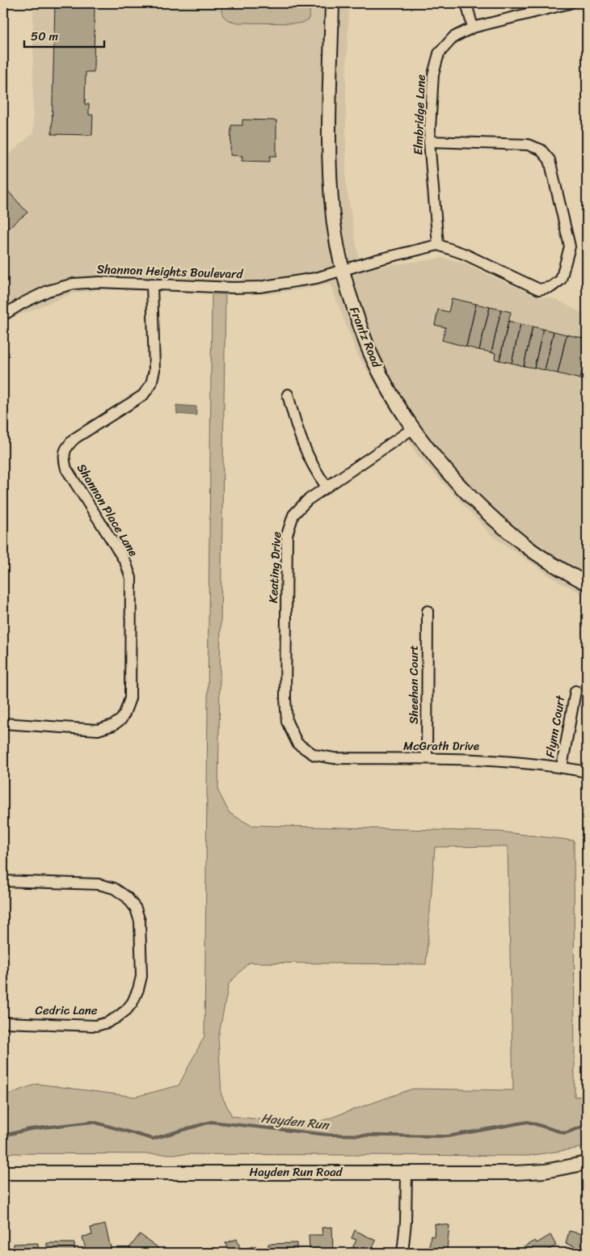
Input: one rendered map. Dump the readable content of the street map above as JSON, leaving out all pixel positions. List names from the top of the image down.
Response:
{
  "streets": {
    "main road": ["Frantz Road", "Hayden Run Road"],
    "street": [
      "Elmbridge Lane",
      "Shannon Heights Boulevard",
      "Shannon Place Lane",
      "Keating Drive",
      "Sheehan Court",
      "Flynn Court",
      "McGrath Drive",
      "Cedric Lane"
    ]
  },
  "crossings": [
    ["Shannon Heights Boulevard", "Frantz Road"],
    ["Shannon Heights Boulevard", "Shannon Place Lane"],
    ["Frantz Road", "Keating Drive"],
    ["Keating Drive", "McGrath Drive"],
    ["Sheehan Court", "McGrath Drive"],
    ["Flynn Court", "McGrath Drive"]
  ],
  "water": ["Hayden Run"],
  "scale_bar": "50 m"
}
